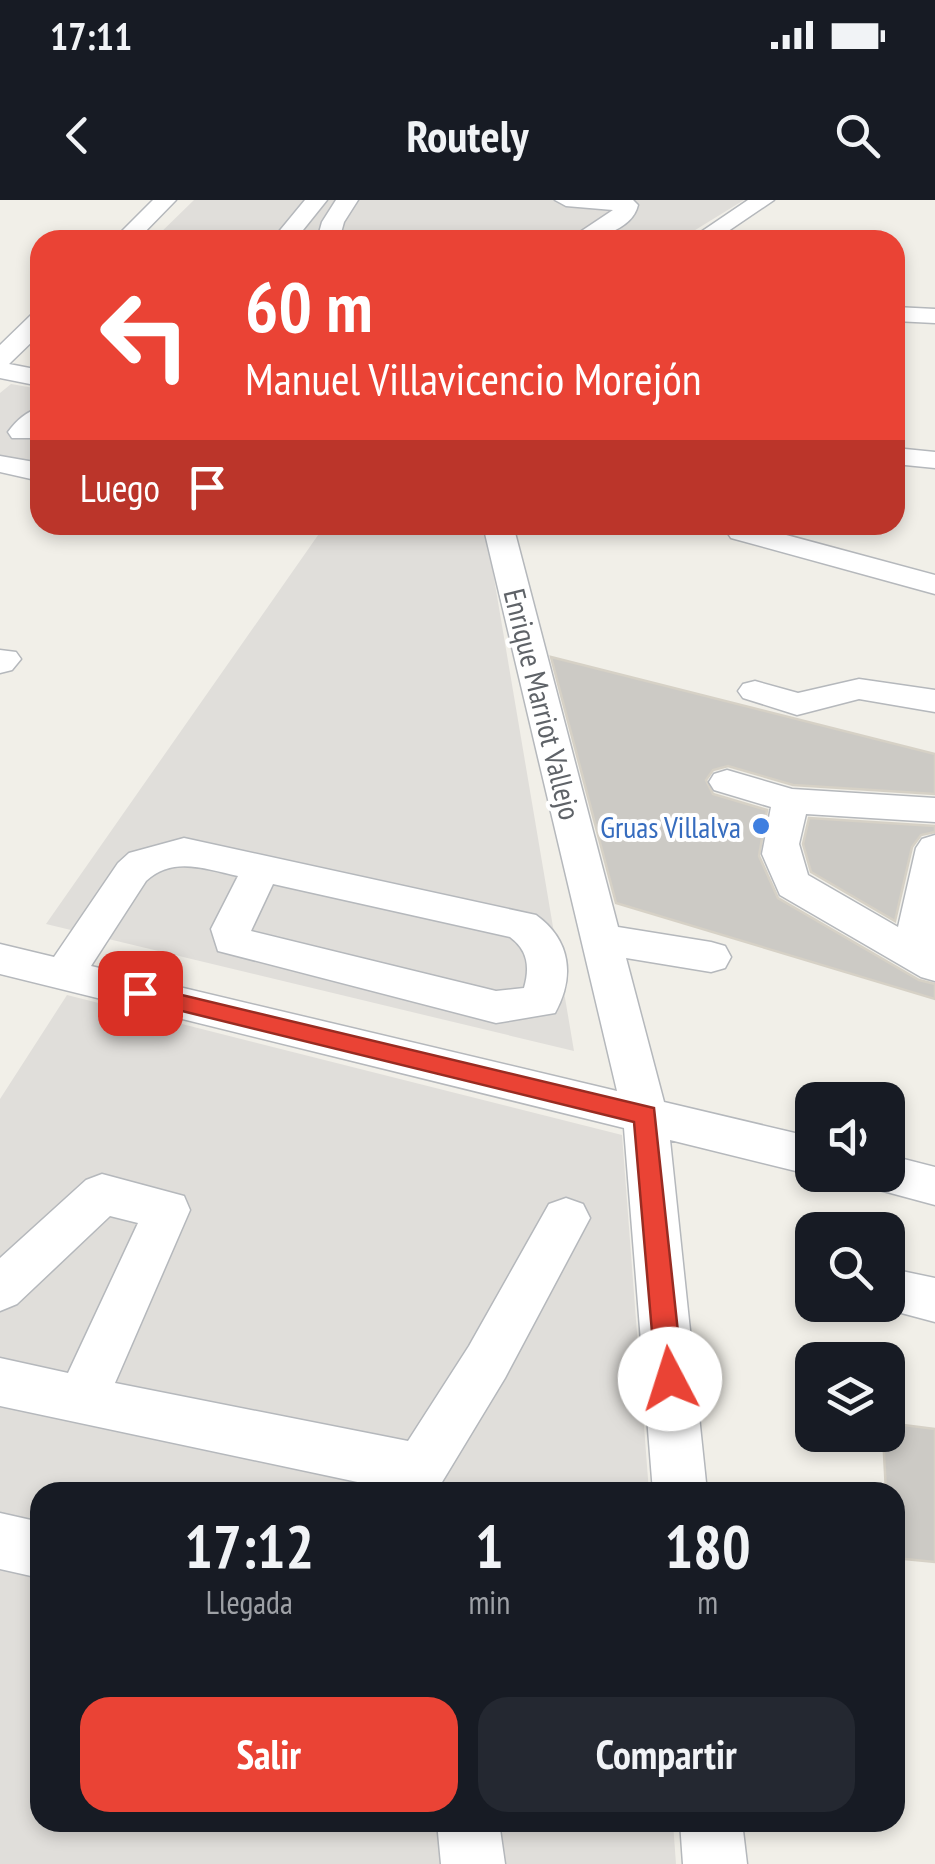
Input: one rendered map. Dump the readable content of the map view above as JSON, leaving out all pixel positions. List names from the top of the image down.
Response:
{
  "streets": {
    "street": ["Enrique Marriot Vallejo"]
  },
  "places": ["Gruas Villalva"],
  "page": {
    "status": "17:11",
    "header": "Routely",
    "turn": ["60 m", "Manuel Villavicencio Morejón"],
    "then": "Luego",
    "eta": [
      "17:12",
      "Llegada",
      "1",
      "min",
      "180",
      "m"
    ],
    "buttons": ["Salir", "Compartir"]
  }
}
